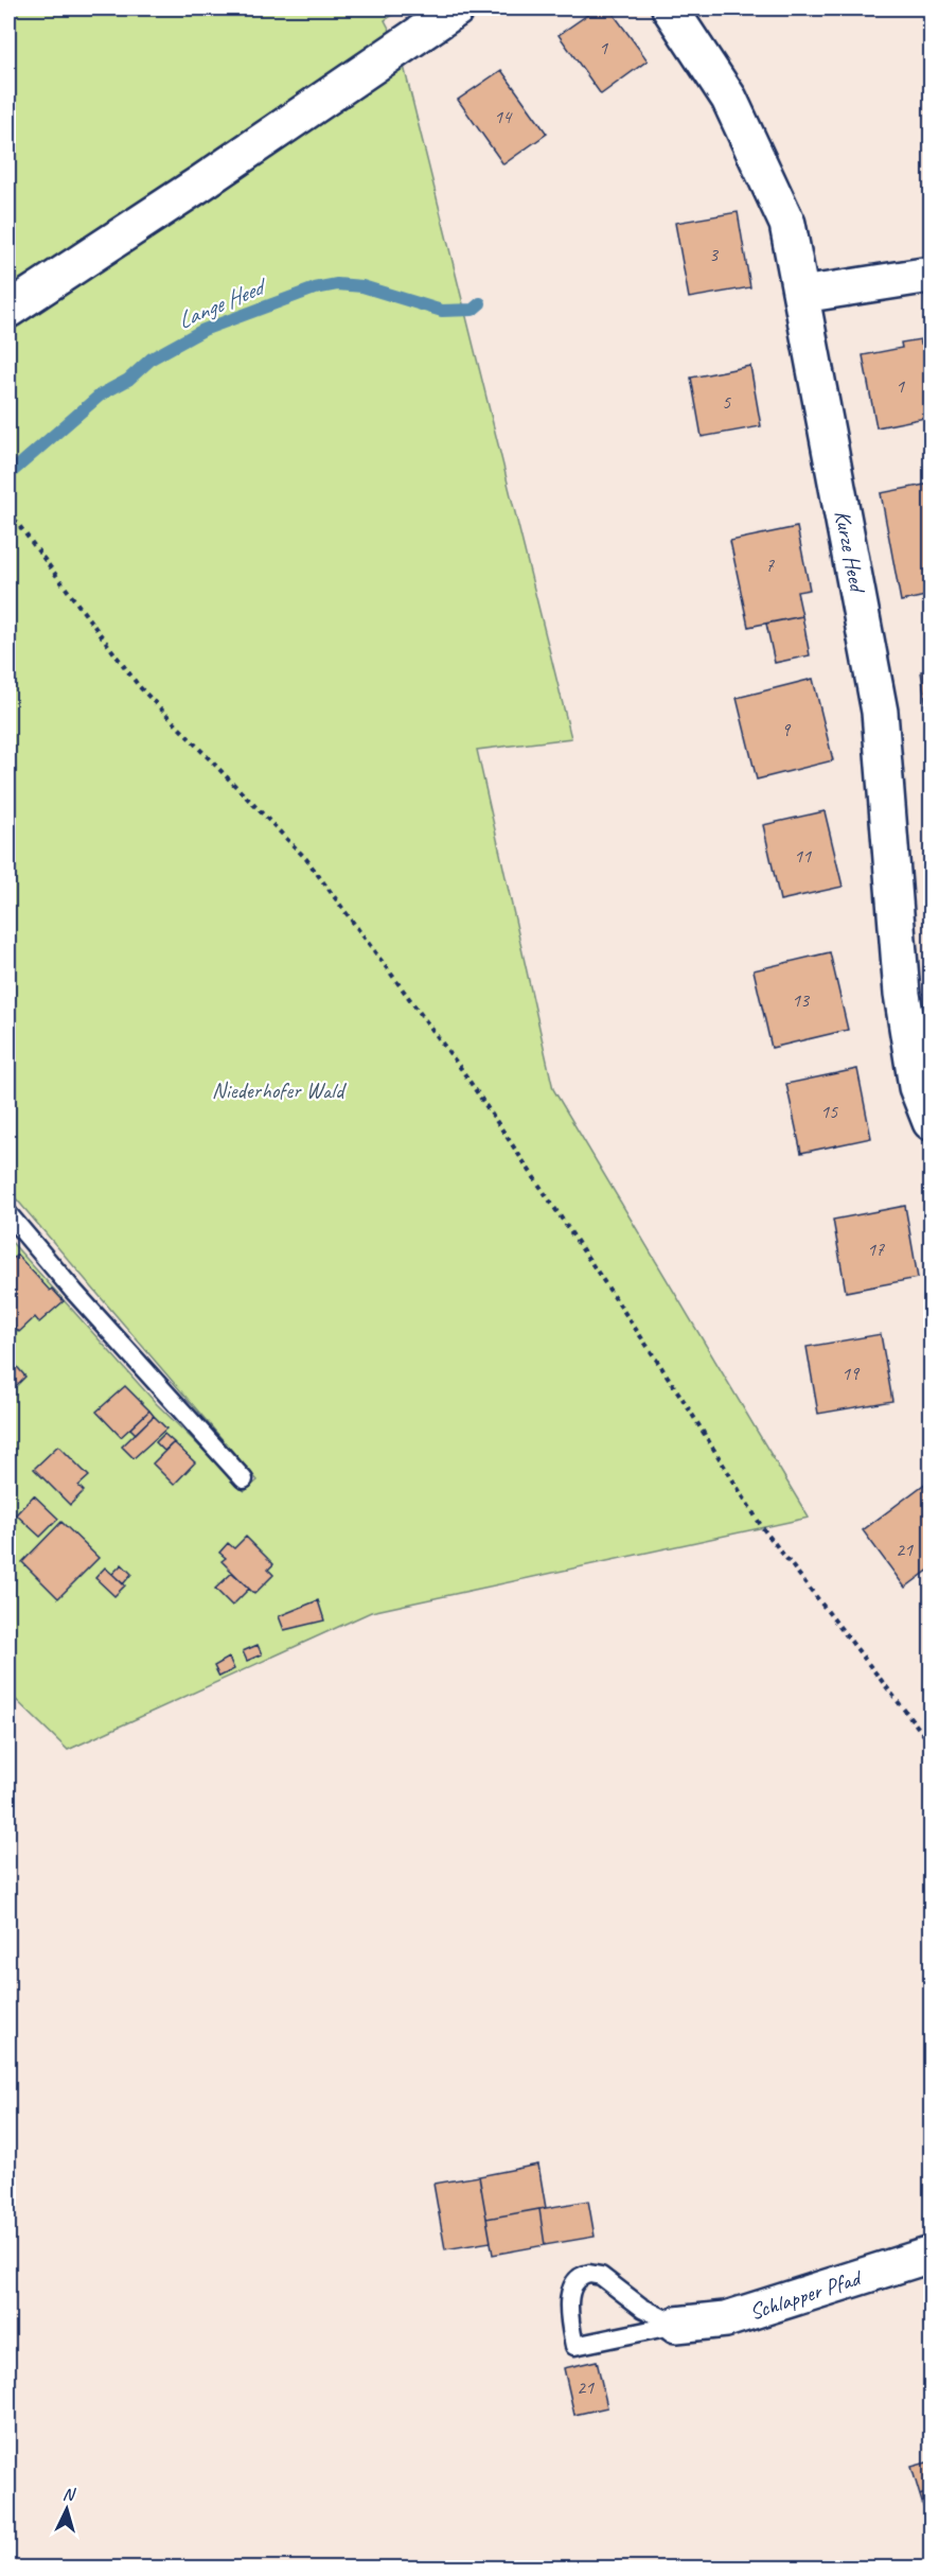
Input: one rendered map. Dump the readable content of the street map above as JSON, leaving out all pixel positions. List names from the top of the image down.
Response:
{
  "streets": {
    "street": ["Kurze Heed", "Schlapper Pfad"]
  },
  "water": ["Lange Heed"],
  "parks": ["Niederhofer Wald"],
  "house_numbers": [
    "1",
    "14",
    "3",
    "1",
    "5",
    "7",
    "9",
    "11",
    "13",
    "15",
    "17",
    "19",
    "21",
    "21"
  ],
  "north": "top"
}
